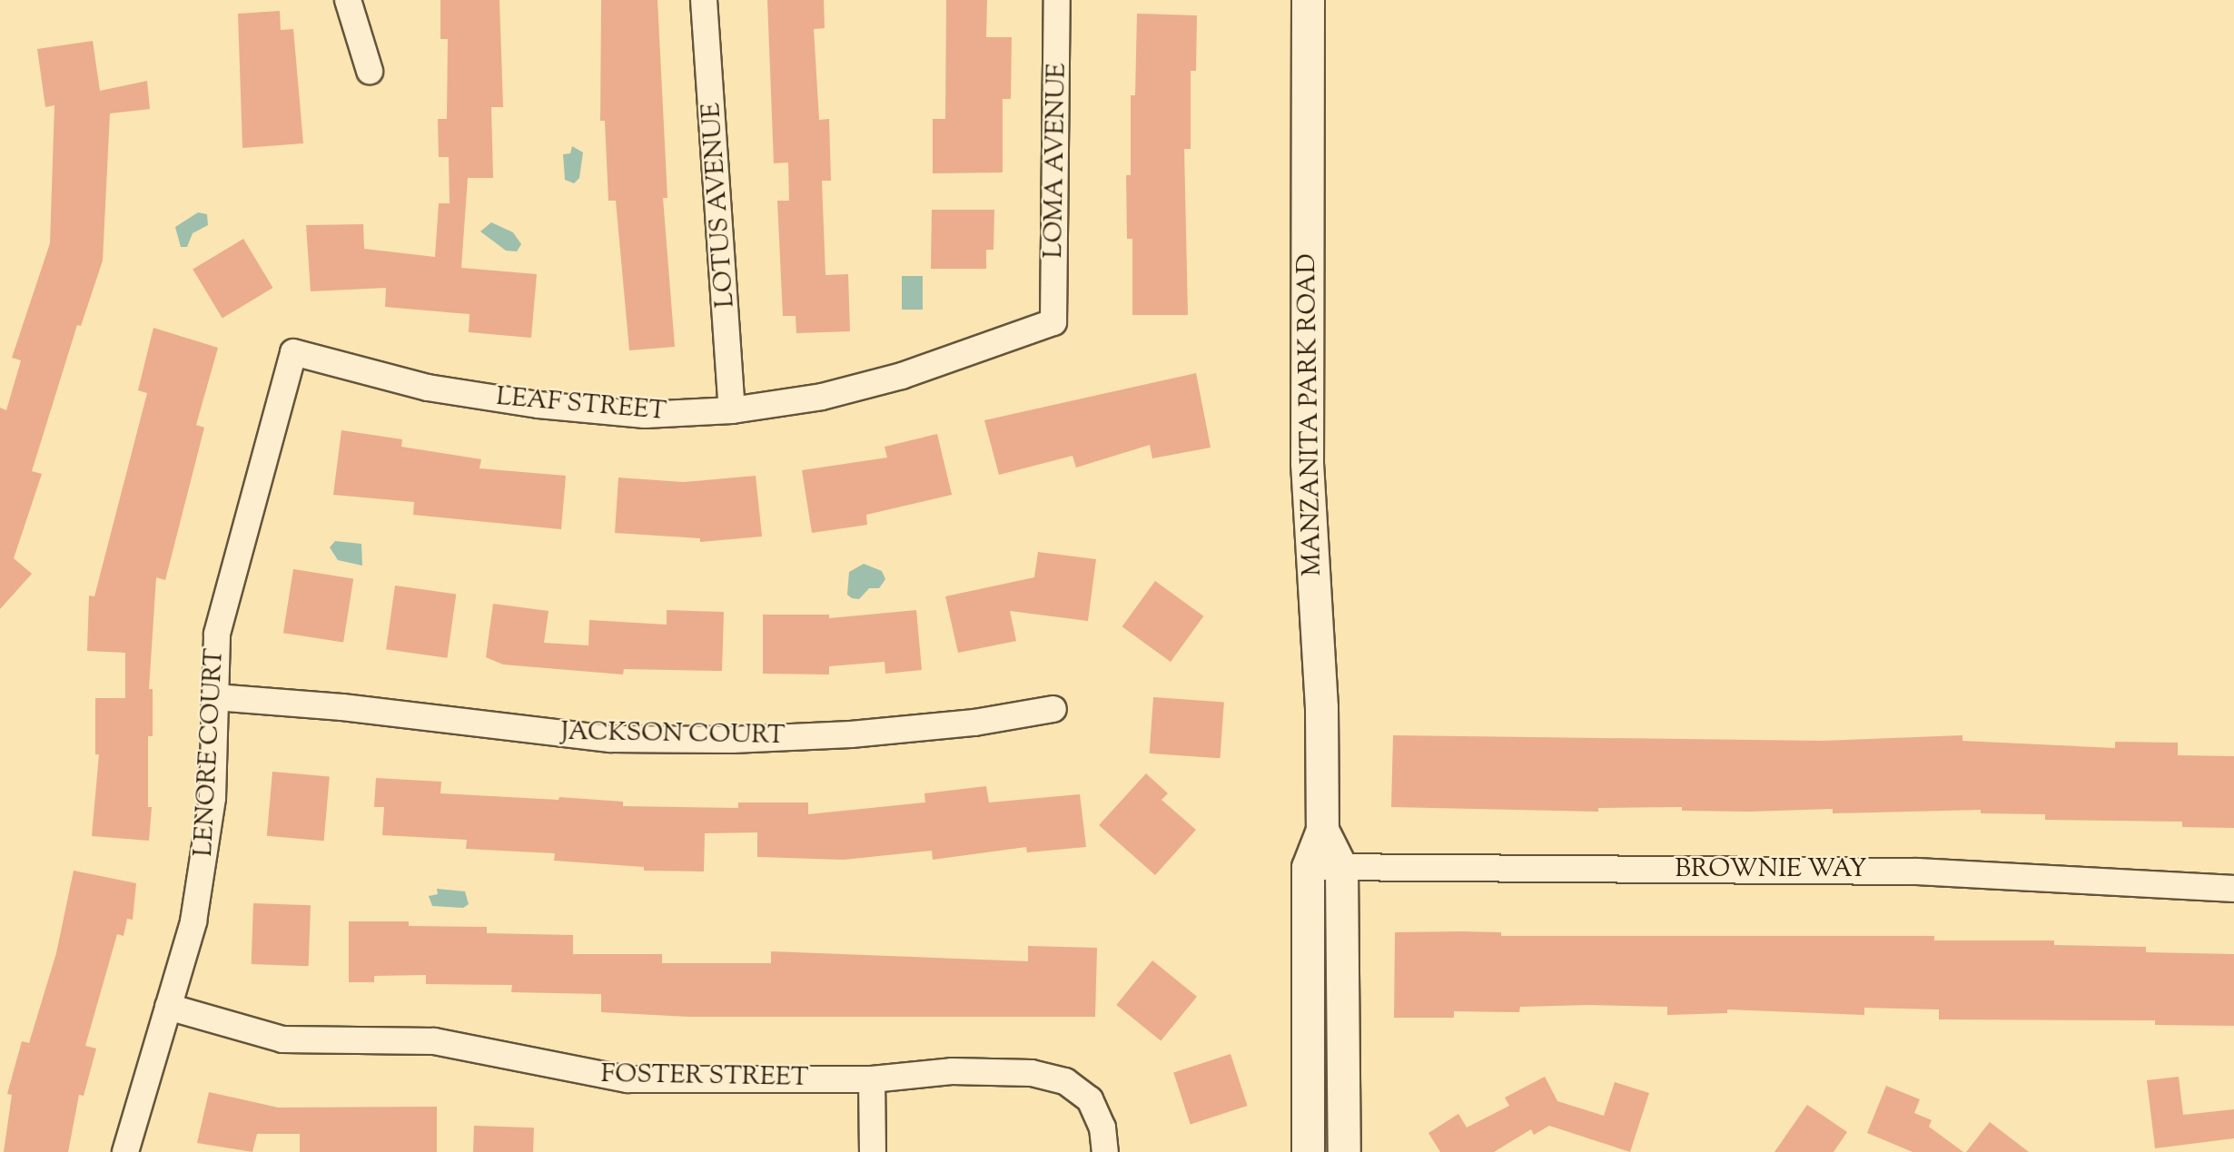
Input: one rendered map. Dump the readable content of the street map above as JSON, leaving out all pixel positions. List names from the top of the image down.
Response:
{
  "streets": {
    "street": [
      "LOMA AVENUE",
      "LOTUS AVENUE",
      "LEAF STREET",
      "MANZANITA PARK ROAD",
      "JACKSON COURT",
      "LENORE COURT",
      "BROWNIE WAY",
      "FOSTER STREET"
    ]
  },
  "crossings": [
    ["LOMA AVENUE", "LEAF STREET"],
    ["LOTUS AVENUE", "LEAF STREET"],
    ["LEAF STREET", "LENORE COURT"],
    ["MANZANITA PARK ROAD", "BROWNIE WAY"],
    ["JACKSON COURT", "LENORE COURT"],
    ["LENORE COURT", "FOSTER STREET"]
  ]
}
